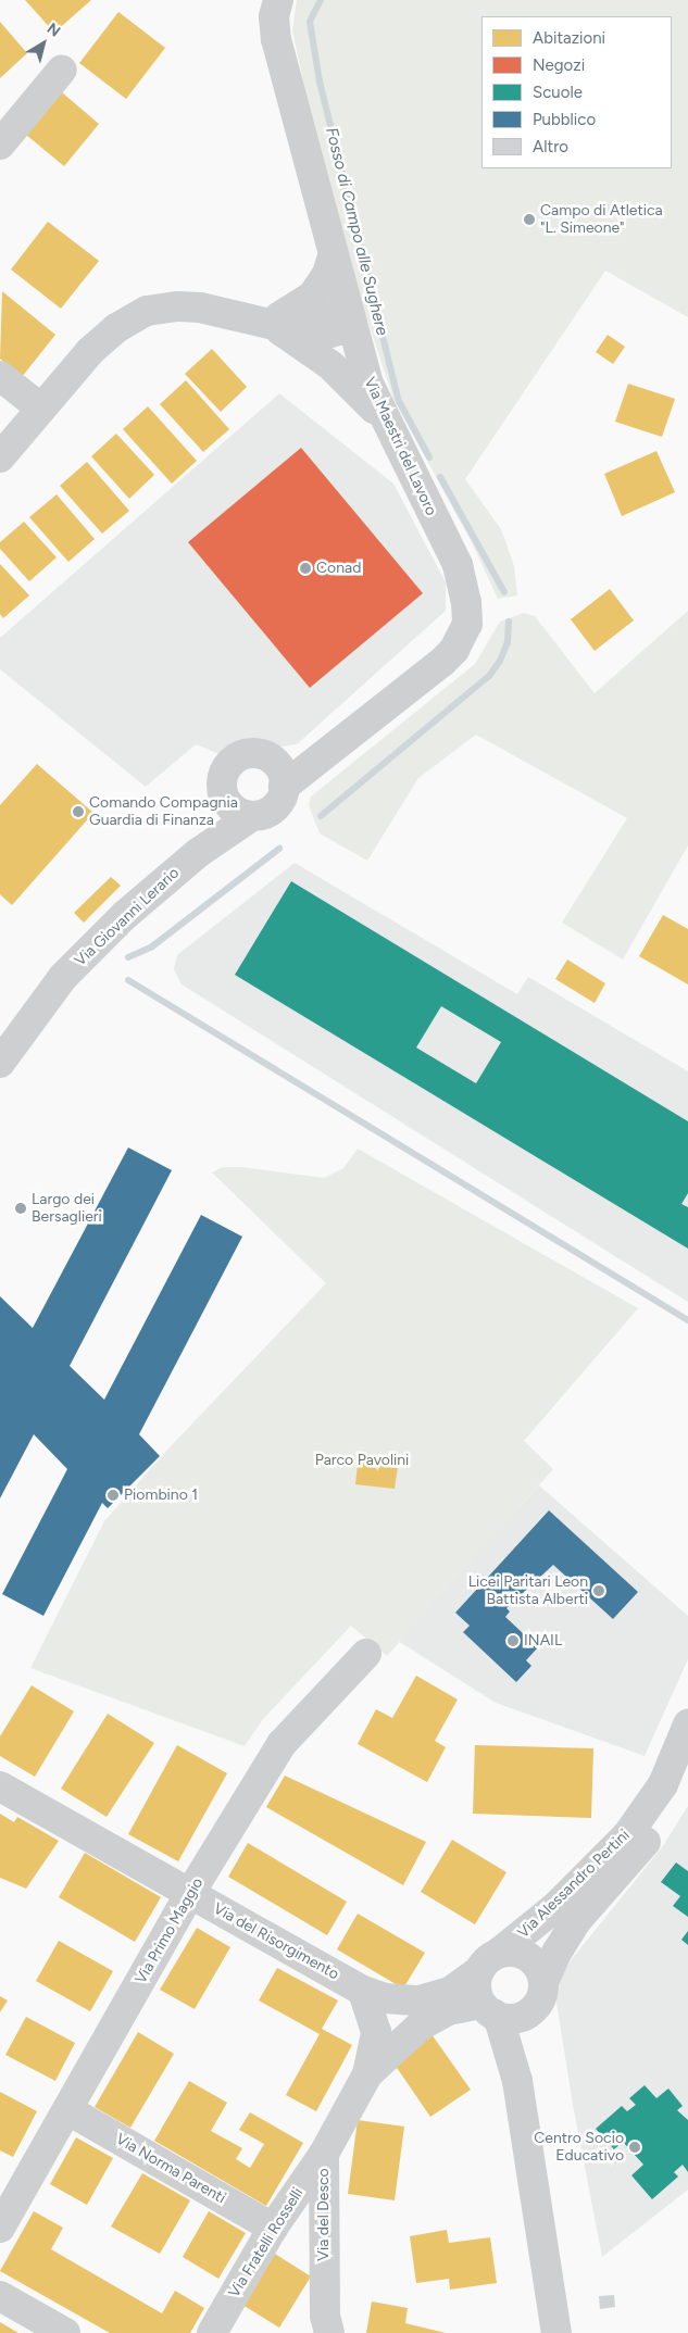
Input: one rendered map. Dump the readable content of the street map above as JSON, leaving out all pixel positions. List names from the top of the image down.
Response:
{
  "streets": {
    "street": [
      "Via Maestri del Lavoro",
      "Via Giovanni Lerario",
      "Via Alessandro Pertini",
      "Via Primo Maggio",
      "Via del Risorgimento",
      "Via Norma Parenti",
      "Via del Desco",
      "Via Fratelli Rosselli"
    ]
  },
  "crossings": [
    ["Via Maestri del Lavoro", "Via Giovanni Lerario"],
    ["Via Alessandro Pertini", "Via del Risorgimento"],
    ["Via Primo Maggio", "Via del Risorgimento"],
    ["Via Primo Maggio", "Via Norma Parenti"],
    ["Via Norma Parenti", "Via Fratelli Rosselli"],
    ["Via del Desco", "Via Fratelli Rosselli"]
  ],
  "water": ["Fosso di Campo alle Sughere"],
  "parks": ["Parco Pavolini"],
  "places": [
    "Campo di Atletica \"L. Simeone\"",
    "Conad",
    "Comando Compagnia Guardia di Finanza",
    "Largo dei Bersaglieri",
    "Piombino 1",
    "Licei Paritari Leon Battista Alberti",
    "INAIL",
    "Centro Socio Educativo"
  ],
  "legend": [
    "Abitazioni",
    "Negozi",
    "Scuole",
    "Pubblico",
    "Altro"
  ],
  "north": "top right"
}
